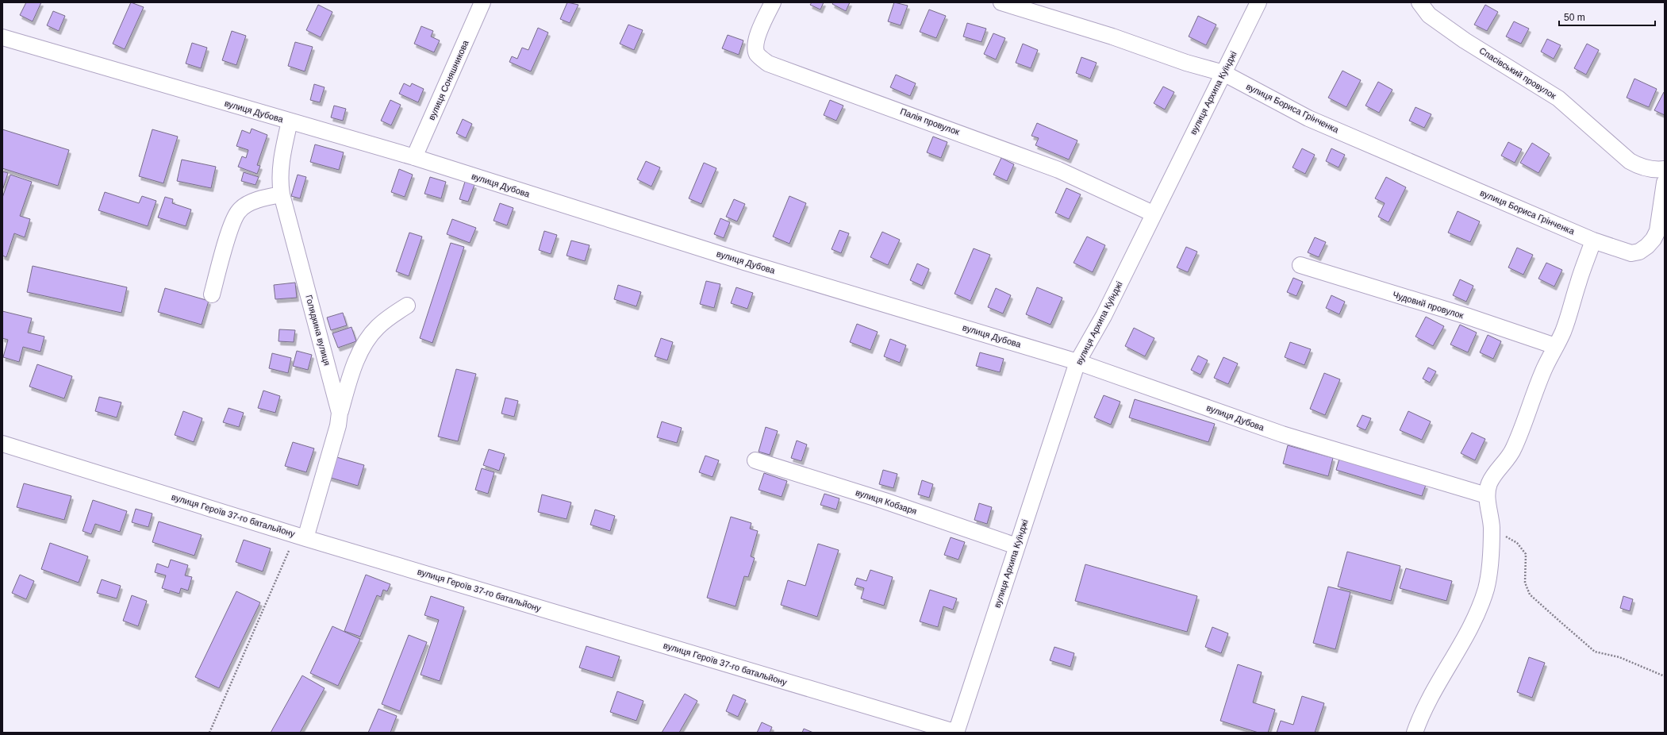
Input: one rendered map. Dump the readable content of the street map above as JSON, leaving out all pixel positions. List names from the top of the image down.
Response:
{
  "streets": {
    "street": [
      "Спасівський провулок",
      "вулиця Соняшникова",
      "вулиця Архипа Куїнджі",
      "вулиця Бориса Грінченка",
      "вулиця Дубова",
      "Палія провулок",
      "Чудовий провулок",
      "Голядкина вулиця",
      "вулиця Кобзаря",
      "вулиця Героїв 37-го батальйону"
    ]
  },
  "crossings": [
    ["вулиця Соняшникова", "вулиця Дубова"],
    ["вулиця Архипа Куїнджі", "вулиця Бориса Грінченка"],
    ["вулиця Архипа Куїнджі", "вулиця Дубова"],
    ["вулиця Архипа Куїнджі", "Палія провулок"],
    ["вулиця Архипа Куїнджі", "вулиця Кобзаря"],
    ["вулиця Архипа Куїнджі", "вулиця Героїв 37-го батальйону"],
    ["вулиця Дубова", "Голядкина вулиця"],
    ["Голядкина вулиця", "вулиця Героїв 37-го батальйону"]
  ],
  "scale_bar": "50 m"
}
